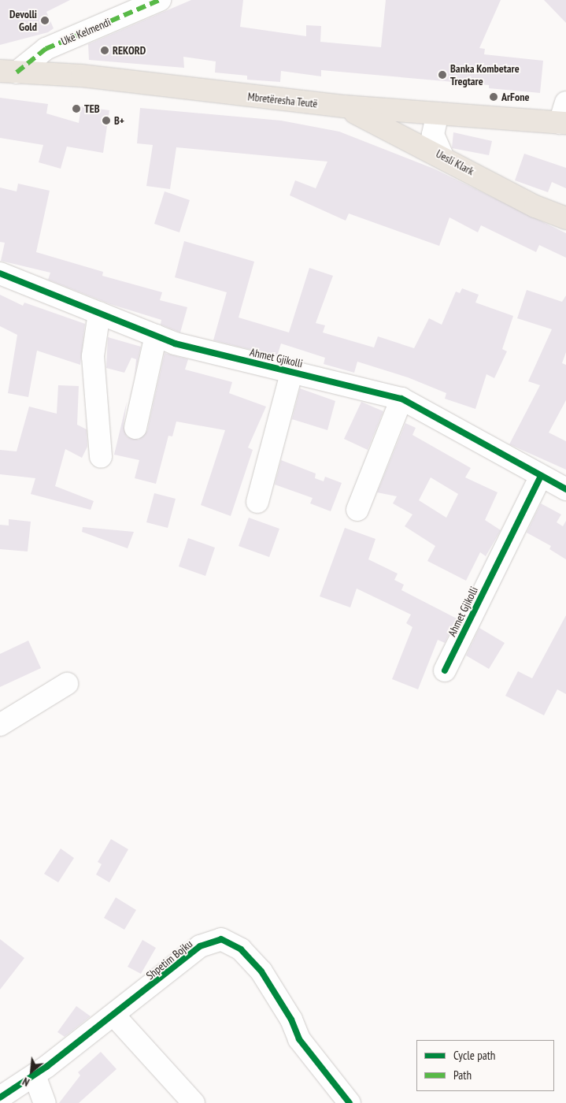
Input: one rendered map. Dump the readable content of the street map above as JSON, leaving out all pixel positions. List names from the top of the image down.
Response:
{
  "streets": {
    "main road": ["Mbretëresha Teutë", "Uesli Klark"],
    "street": ["Ukë Kelmendi", "Ahmet Gjikolli", "Shpetim Bojku"]
  },
  "crossings": [
    ["Ukë Kelmendi", "Mbretëresha Teutë"],
    ["Mbretëresha Teutë", "Uesli Klark"]
  ],
  "places": [
    "Devolli Gold",
    "REKORD",
    "Banka Kombetare Tregtare",
    "ArFone",
    "TEB",
    "B+"
  ],
  "legend": ["Cycle path", "Path"],
  "north": "bottom left"
}
